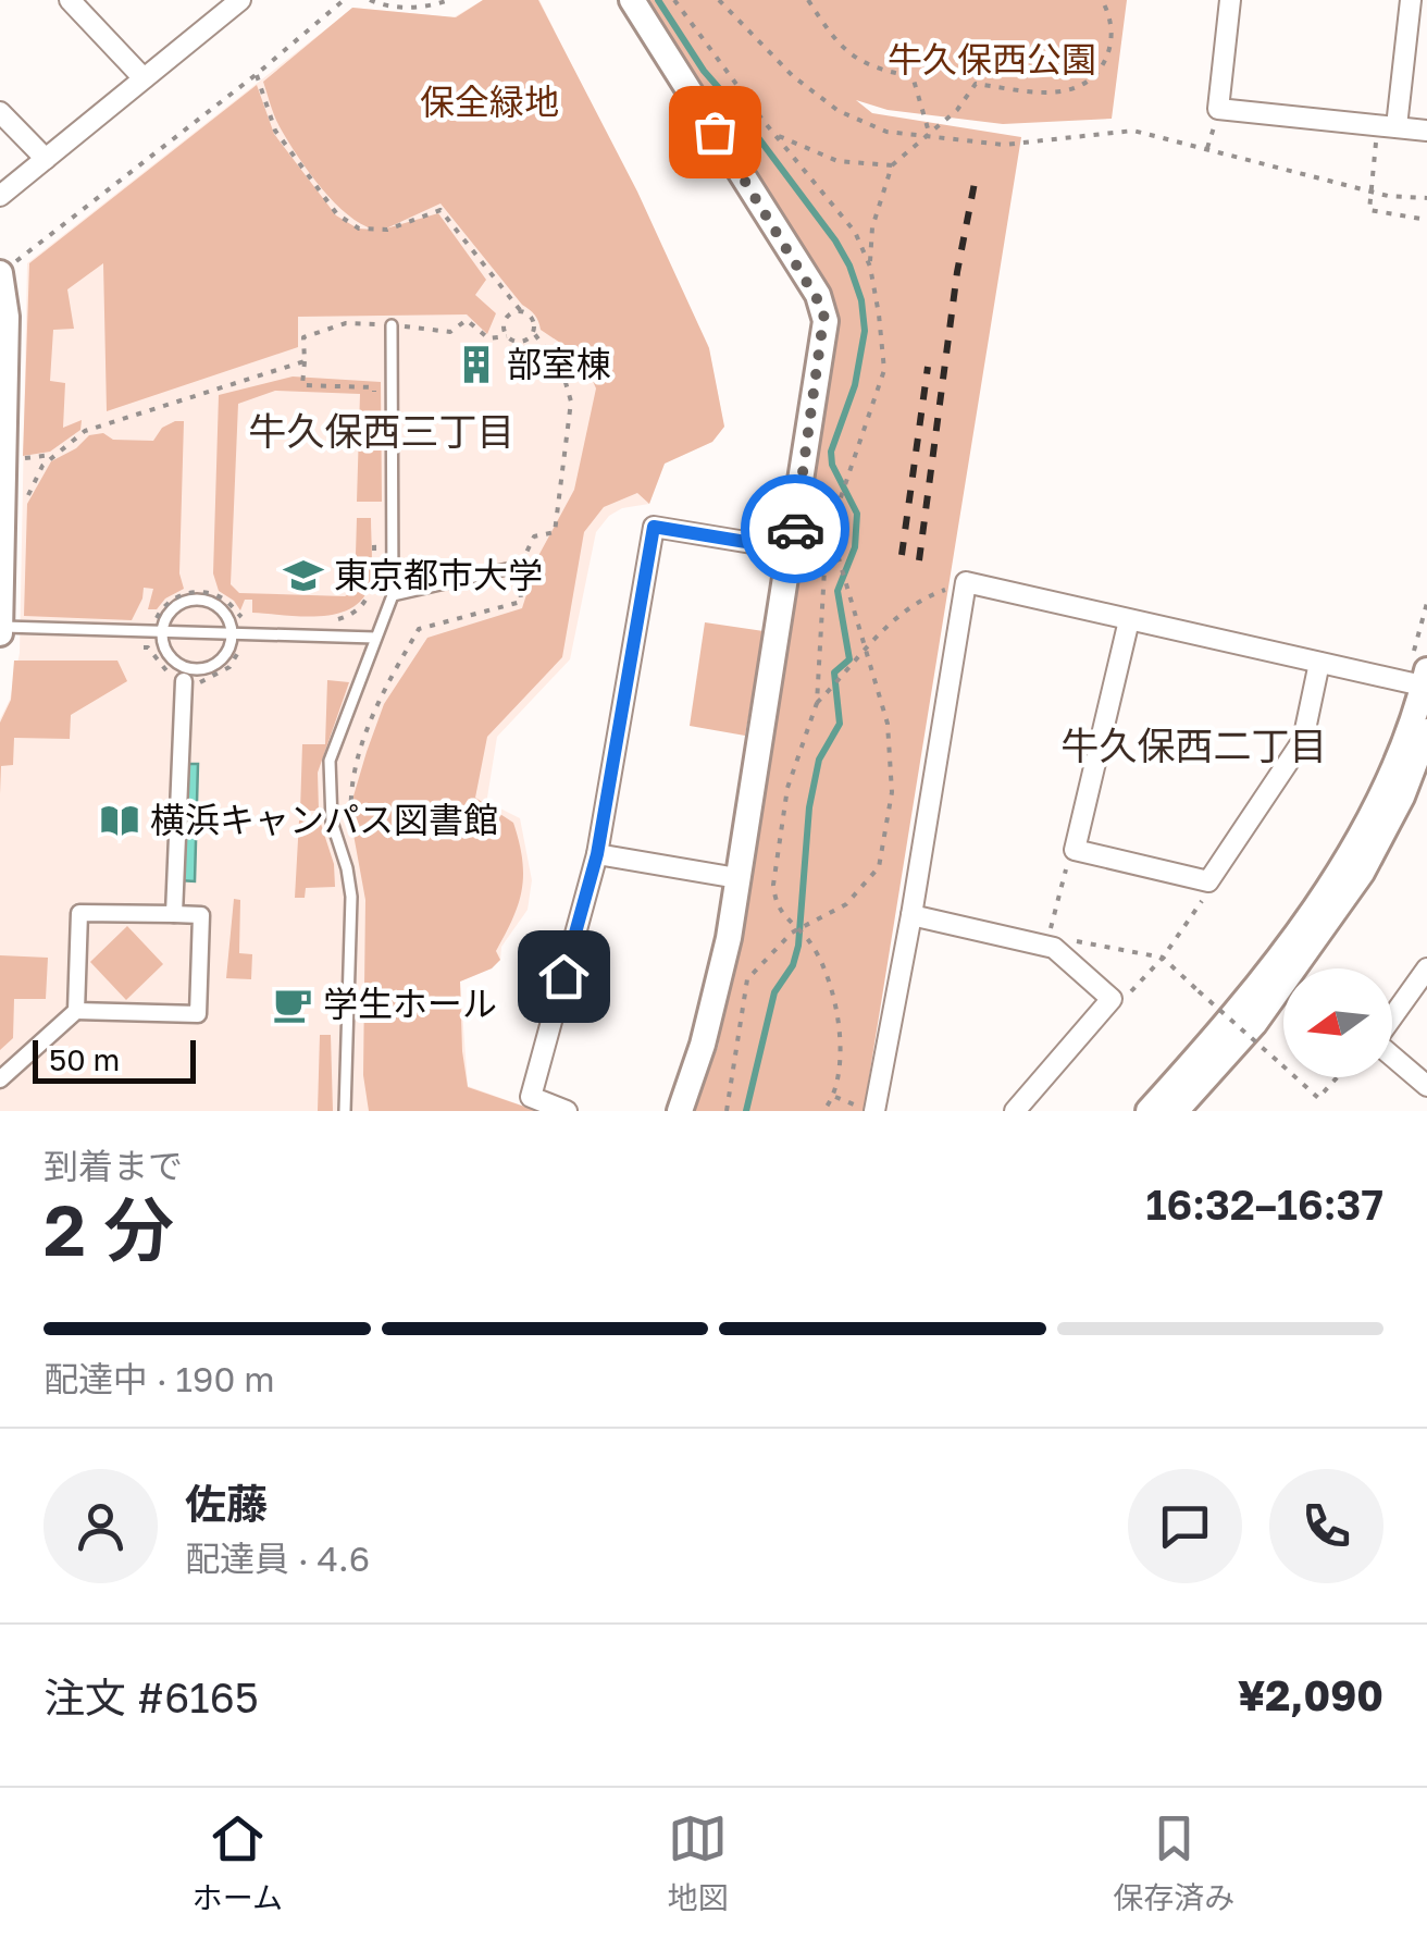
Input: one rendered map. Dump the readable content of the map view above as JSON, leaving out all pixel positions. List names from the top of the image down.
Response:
{
  "districts": ["牛久保西三丁目", "牛久保西二丁目"],
  "parks": ["牛久保西公園", "保全緑地"],
  "places": {
    "building": ["部室棟"],
    "school or university": ["東京都市大学"],
    "library": ["横浜キャンパス図書館"],
    "cafe": ["学生ホール"]
  },
  "scale_bar": "50 m",
  "north": "left",
  "page": {
    "scale": "50 m",
    "heading": ["2 分", "到着まで", "16:32–16:37"],
    "panel": [
      "佐藤",
      "配達員 · 4.6",
      "注文 #6165",
      "¥2,090"
    ],
    "bar": "配達中 · 190 m",
    "tabs": ["ホーム", "地図", "保存済み"]
  }
}
